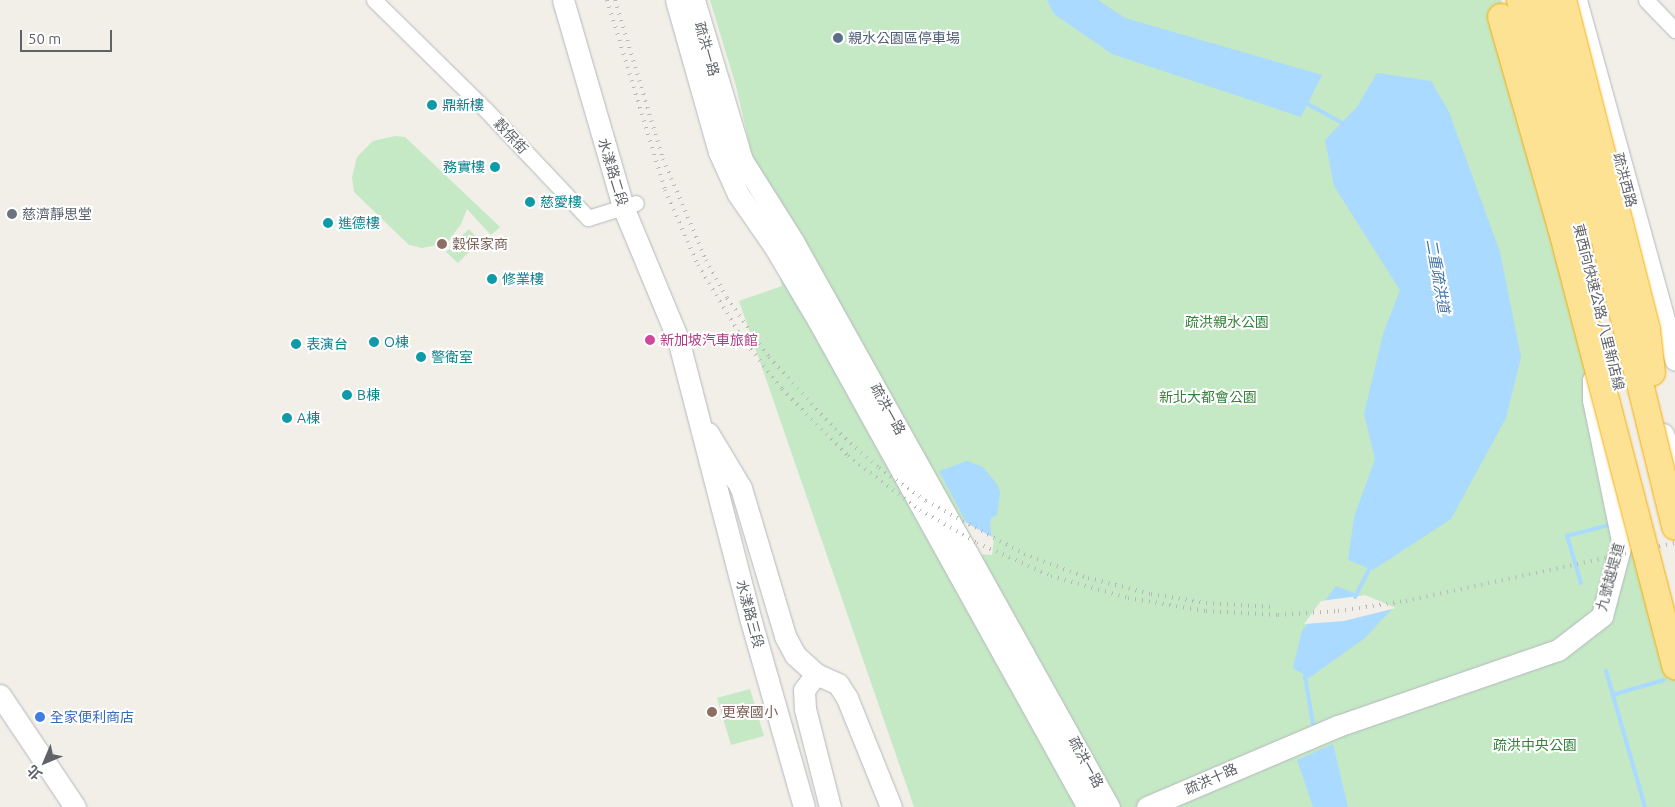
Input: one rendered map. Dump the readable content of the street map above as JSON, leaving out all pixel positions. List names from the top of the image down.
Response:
{
  "streets": {
    "highway": ["東西向快速公路 八里新店線"],
    "street": [
      "疏洪一路",
      "穀保街",
      "水漾路二段",
      "疏洪西路",
      "九號越堤道",
      "水漾路三段",
      "疏洪十路"
    ]
  },
  "crossings": [
    ["穀保街", "水漾路二段"],
    ["水漾路二段", "水漾路三段"],
    ["九號越堤道", "疏洪十路"]
  ],
  "water": ["二重疏洪道"],
  "parks": ["疏洪親水公園", "新北大都會公園", "疏洪中央公園"],
  "places": [
    "親水公園區停車場",
    "鼎新樓",
    "務實樓",
    "慈愛樓",
    "慈濟靜思堂",
    "進德樓",
    "穀保家商",
    "修業樓",
    "新加坡汽車旅館",
    "O棟",
    "表演台",
    "警衛室",
    "B棟",
    "A棟",
    "更寮國小",
    "全家便利商店"
  ],
  "scale_bar": "50 m",
  "north": "bottom left"
}
